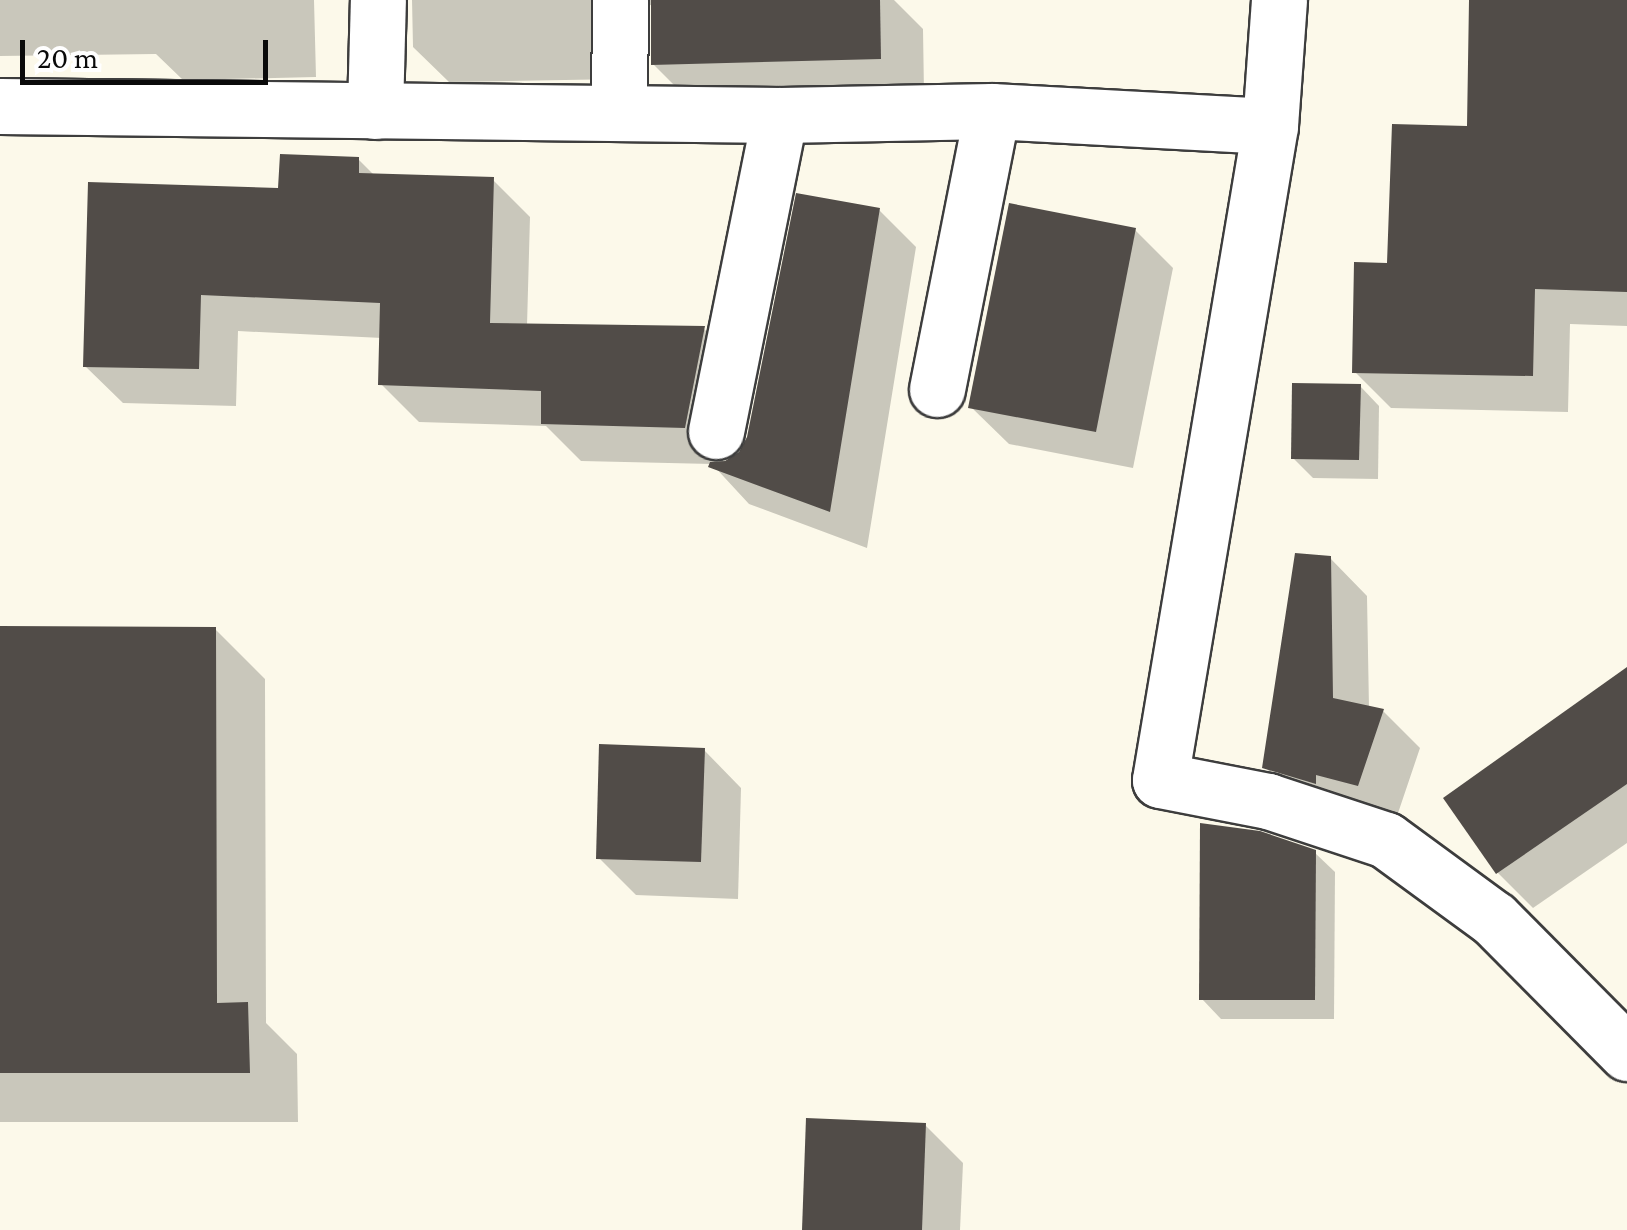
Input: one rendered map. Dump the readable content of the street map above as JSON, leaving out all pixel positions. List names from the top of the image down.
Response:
{
  "scale_bar": "20 m"
}
